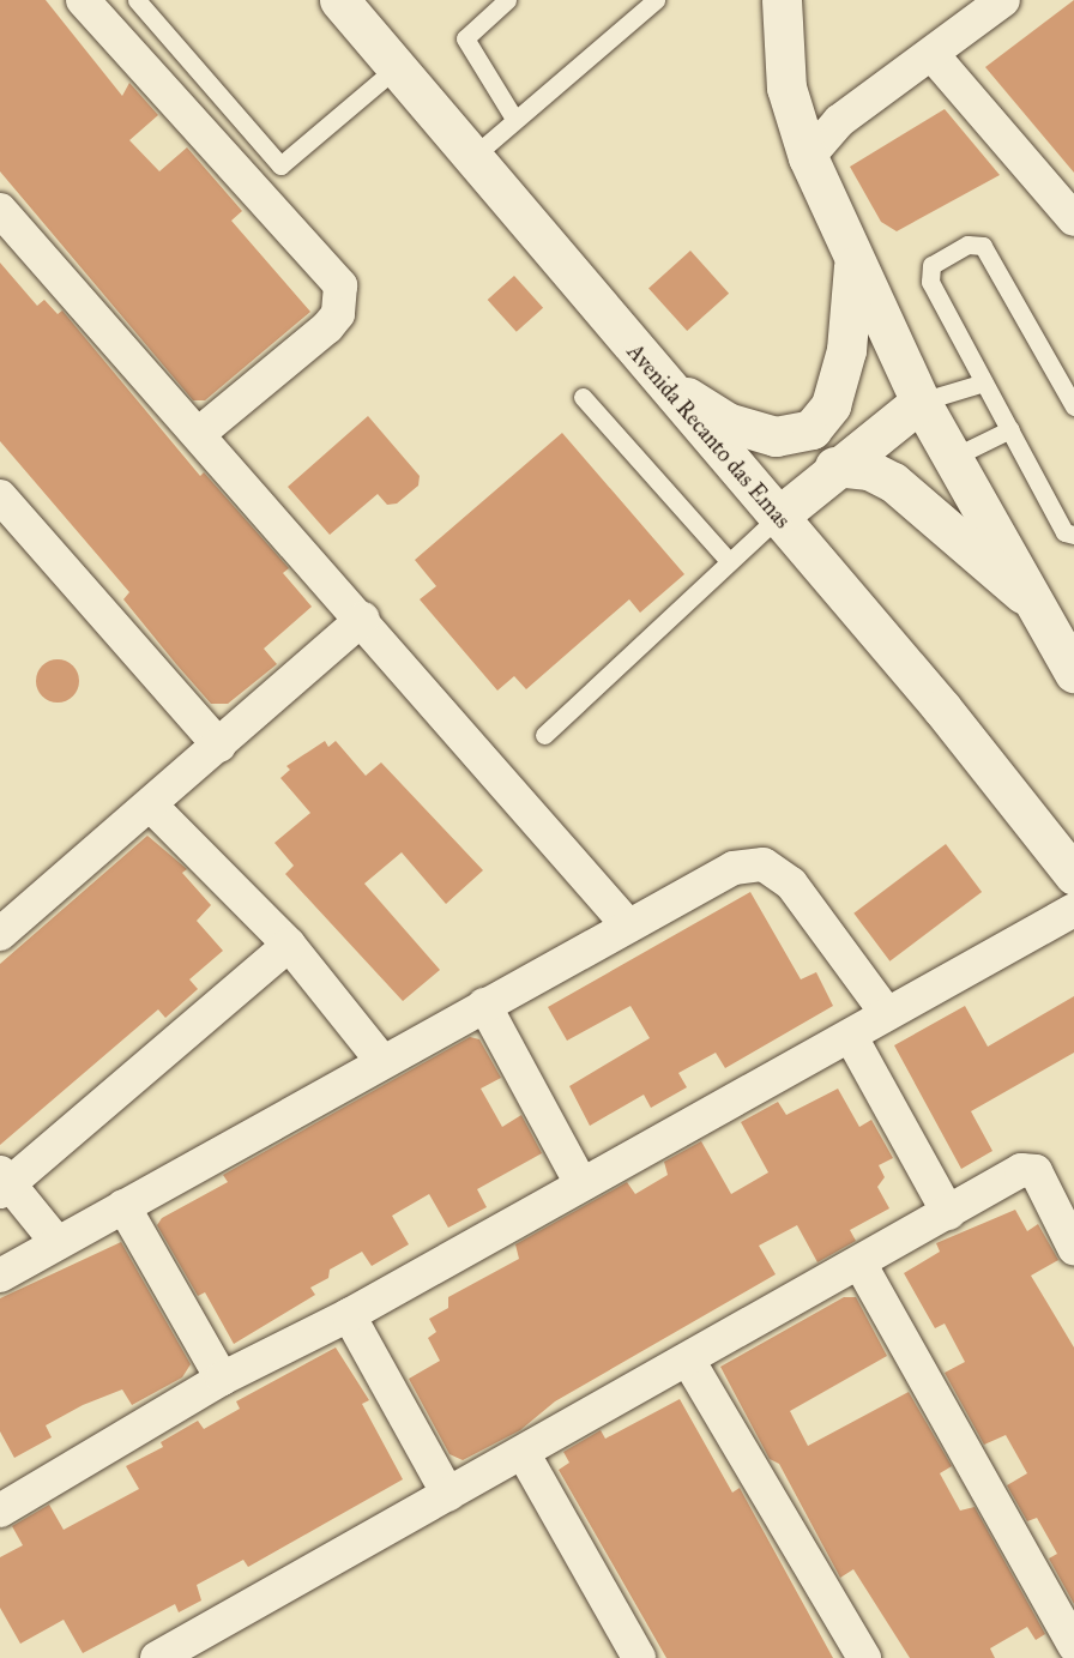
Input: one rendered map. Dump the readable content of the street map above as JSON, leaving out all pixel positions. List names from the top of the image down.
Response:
{
  "streets": {
    "main road": ["Avenida Recanto das Emas"]
  }
}
